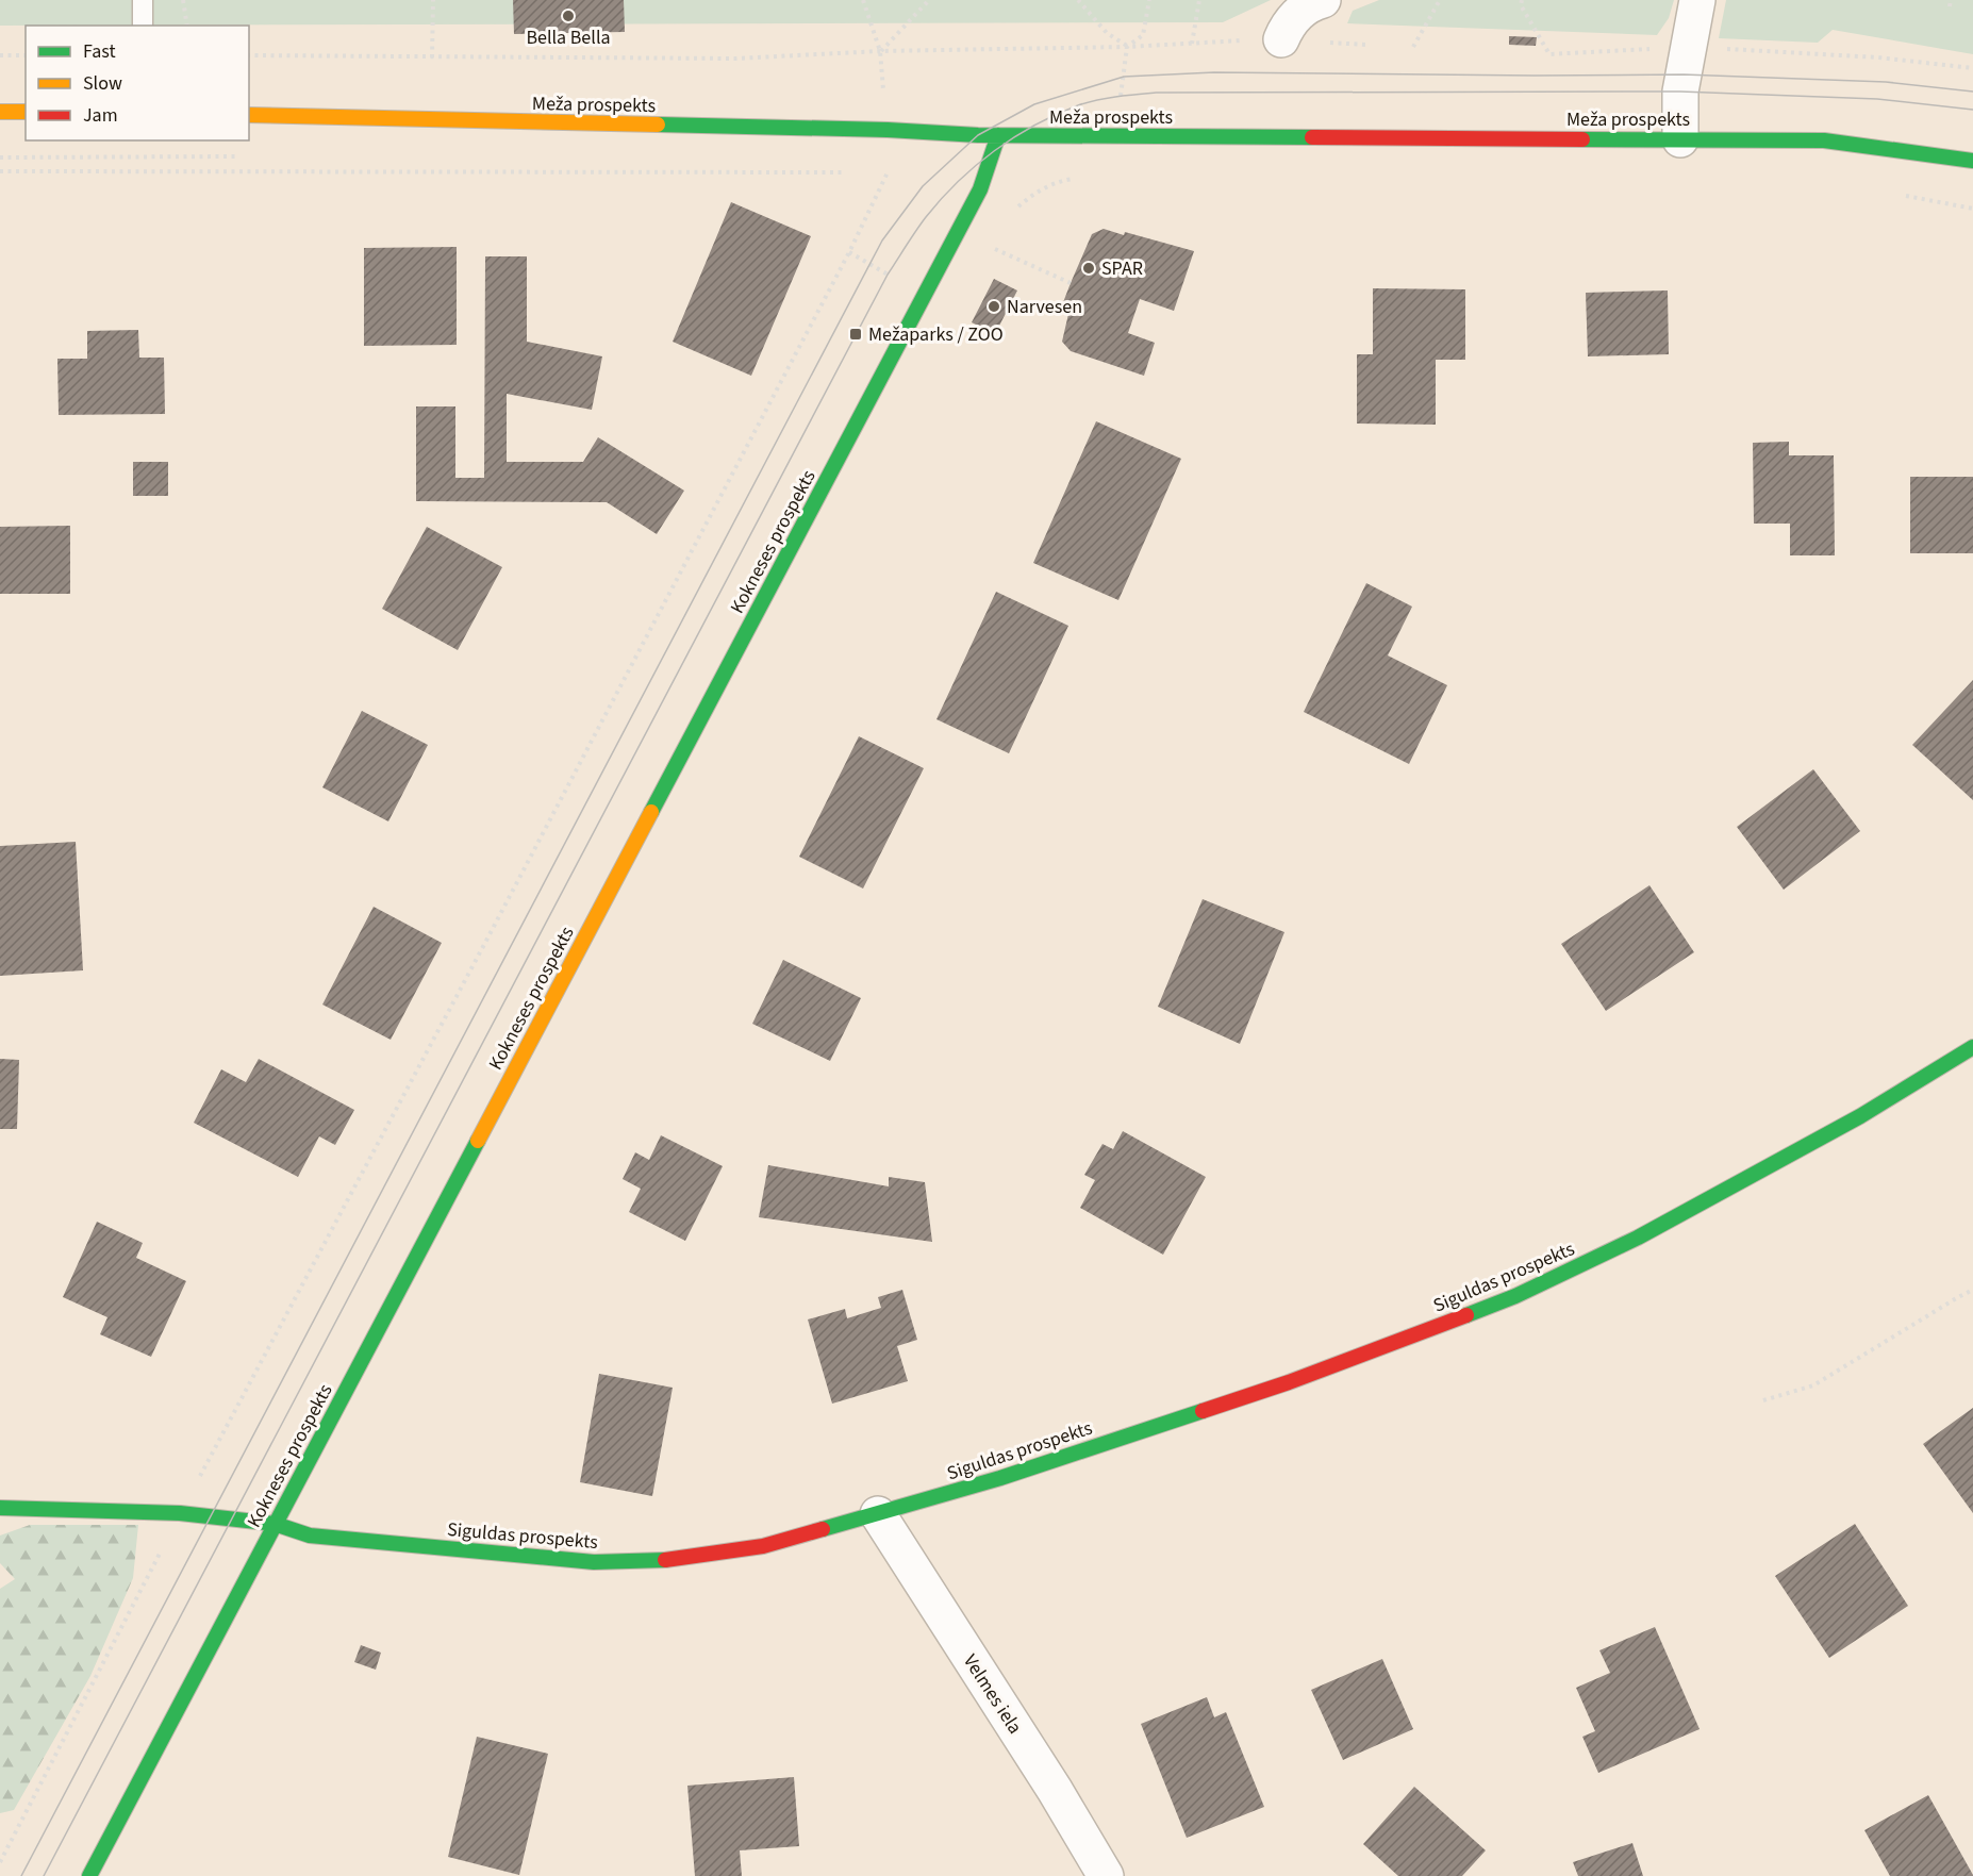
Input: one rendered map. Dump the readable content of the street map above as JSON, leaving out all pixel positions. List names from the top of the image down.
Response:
{
  "streets": {
    "street": [
      "Meža prospekts",
      "Kokneses prospekts",
      "Siguldas prospekts",
      "Velmes iela"
    ]
  },
  "crossings": [
    ["Meža prospekts", "Kokneses prospekts"],
    ["Kokneses prospekts", "Siguldas prospekts"],
    ["Siguldas prospekts", "Velmes iela"]
  ],
  "places": {
    "other": ["Bella Bella", "SPAR", "Narvesen"],
    "transit": ["Mežaparks / ZOO"]
  },
  "legend": ["Fast", "Slow", "Jam"]
}
